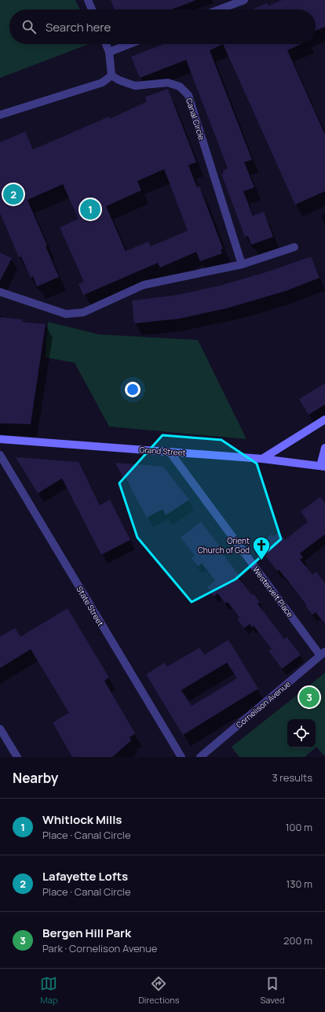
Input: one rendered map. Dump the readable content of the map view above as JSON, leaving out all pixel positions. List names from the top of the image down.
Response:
{
  "streets": {
    "main road": ["Grand Street"],
    "street": [
      "Canal Circle",
      "Westervelt Place",
      "State Street",
      "Cornelison Avenue"
    ]
  },
  "crossings": [
    ["Grand Street", "Westervelt Place"],
    ["Westervelt Place", "Cornelison Avenue"]
  ],
  "places": {
    "church": ["Orient Church of God"]
  },
  "page": {
    "search": "Search here",
    "pins": ["2", "1", "3"],
    "heading": ["Nearby", "3 results"],
    "list": [
      {
        "mark": "1",
        "name": "Whitlock Mills",
        "note": "Place · Canal Circle",
        "value": "100 m"
      },
      {
        "mark": "2",
        "name": "Lafayette Lofts",
        "note": "Place · Canal Circle",
        "value": "130 m"
      },
      {
        "mark": "3",
        "name": "Bergen Hill Park",
        "note": "Park · Cornelison Avenue",
        "value": "200 m"
      }
    ],
    "nav": ["Map", "Directions", "Saved"]
  }
}
